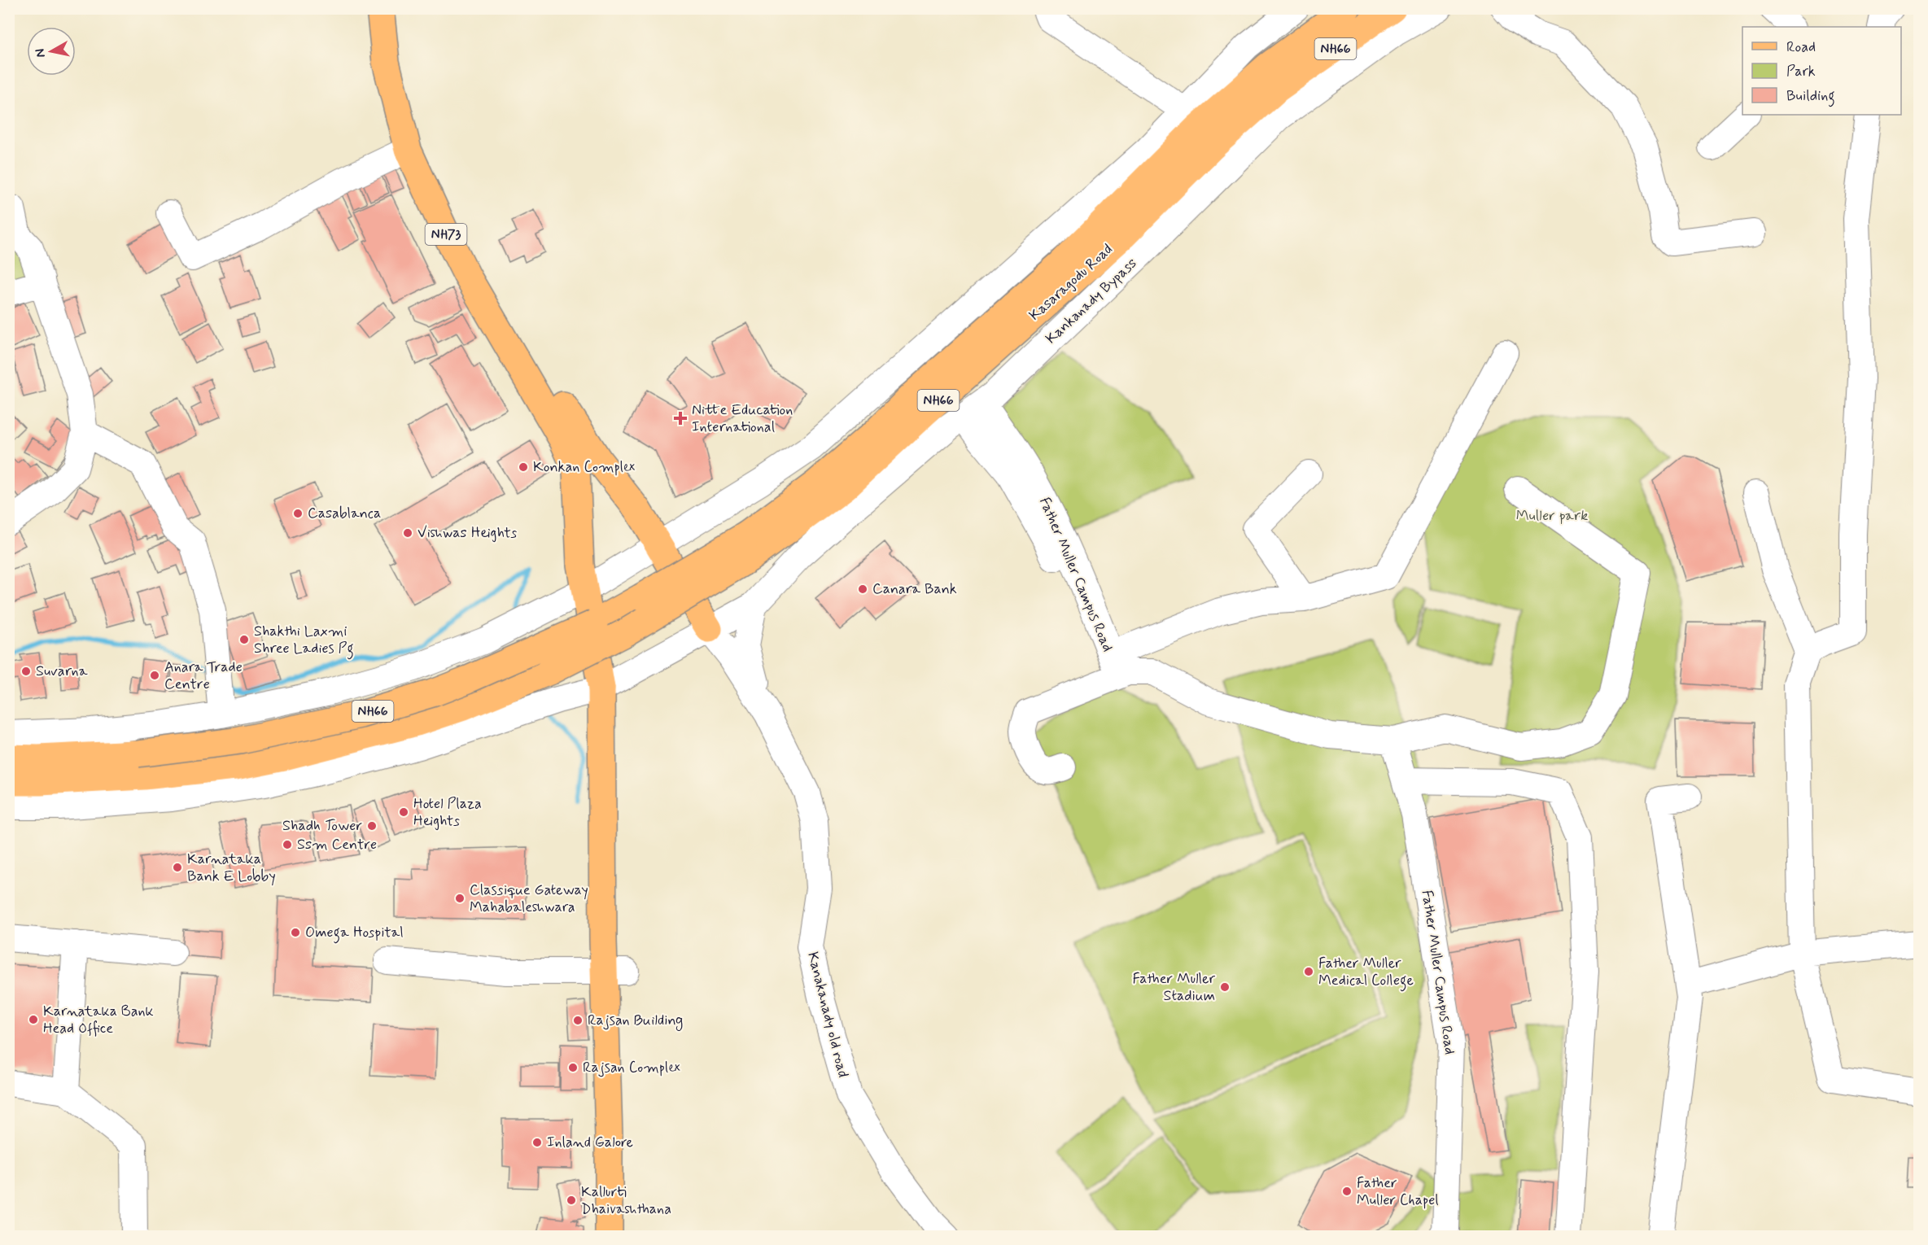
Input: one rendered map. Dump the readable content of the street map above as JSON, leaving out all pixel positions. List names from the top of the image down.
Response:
{
  "streets": {
    "main road": ["NH66", "NH73", "Kasaragodu Road"],
    "street": ["Kankanady Bypass", "Father Muller Campus Road", "Kanakanady old road"]
  },
  "crossings": [
    ["NH66", "Kasaragodu Road"],
    ["Kankanady Bypass", "Father Muller Campus Road"]
  ],
  "parks": ["Muller park"],
  "places": {
    "health": ["Nitte Education International"],
    "other": [
      "Konkan Complex",
      "Casablanca",
      "Vishwas Heights",
      "Canara Bank",
      "Shakthi Laxmi Shree Ladies Pg",
      "Suvarna",
      "Anara Trade Centre",
      "Hotel Plaza Heights",
      "Shadh Tower",
      "Ssm Centre",
      "Karnataka Bank E Lobby",
      "Classique Gateway Mahabaleshwara",
      "Omega Hospital",
      "Father Muller Medical College",
      "Father Muller Stadium",
      "Karnataka Bank Head Office",
      "Rajsan Building",
      "Rajsan Complex",
      "Inland Galore",
      "Father Muller Chapel",
      "Kallurti Dhaivashthana"
    ]
  },
  "legend": ["Road", "Park", "Building"],
  "north": "left"
}
